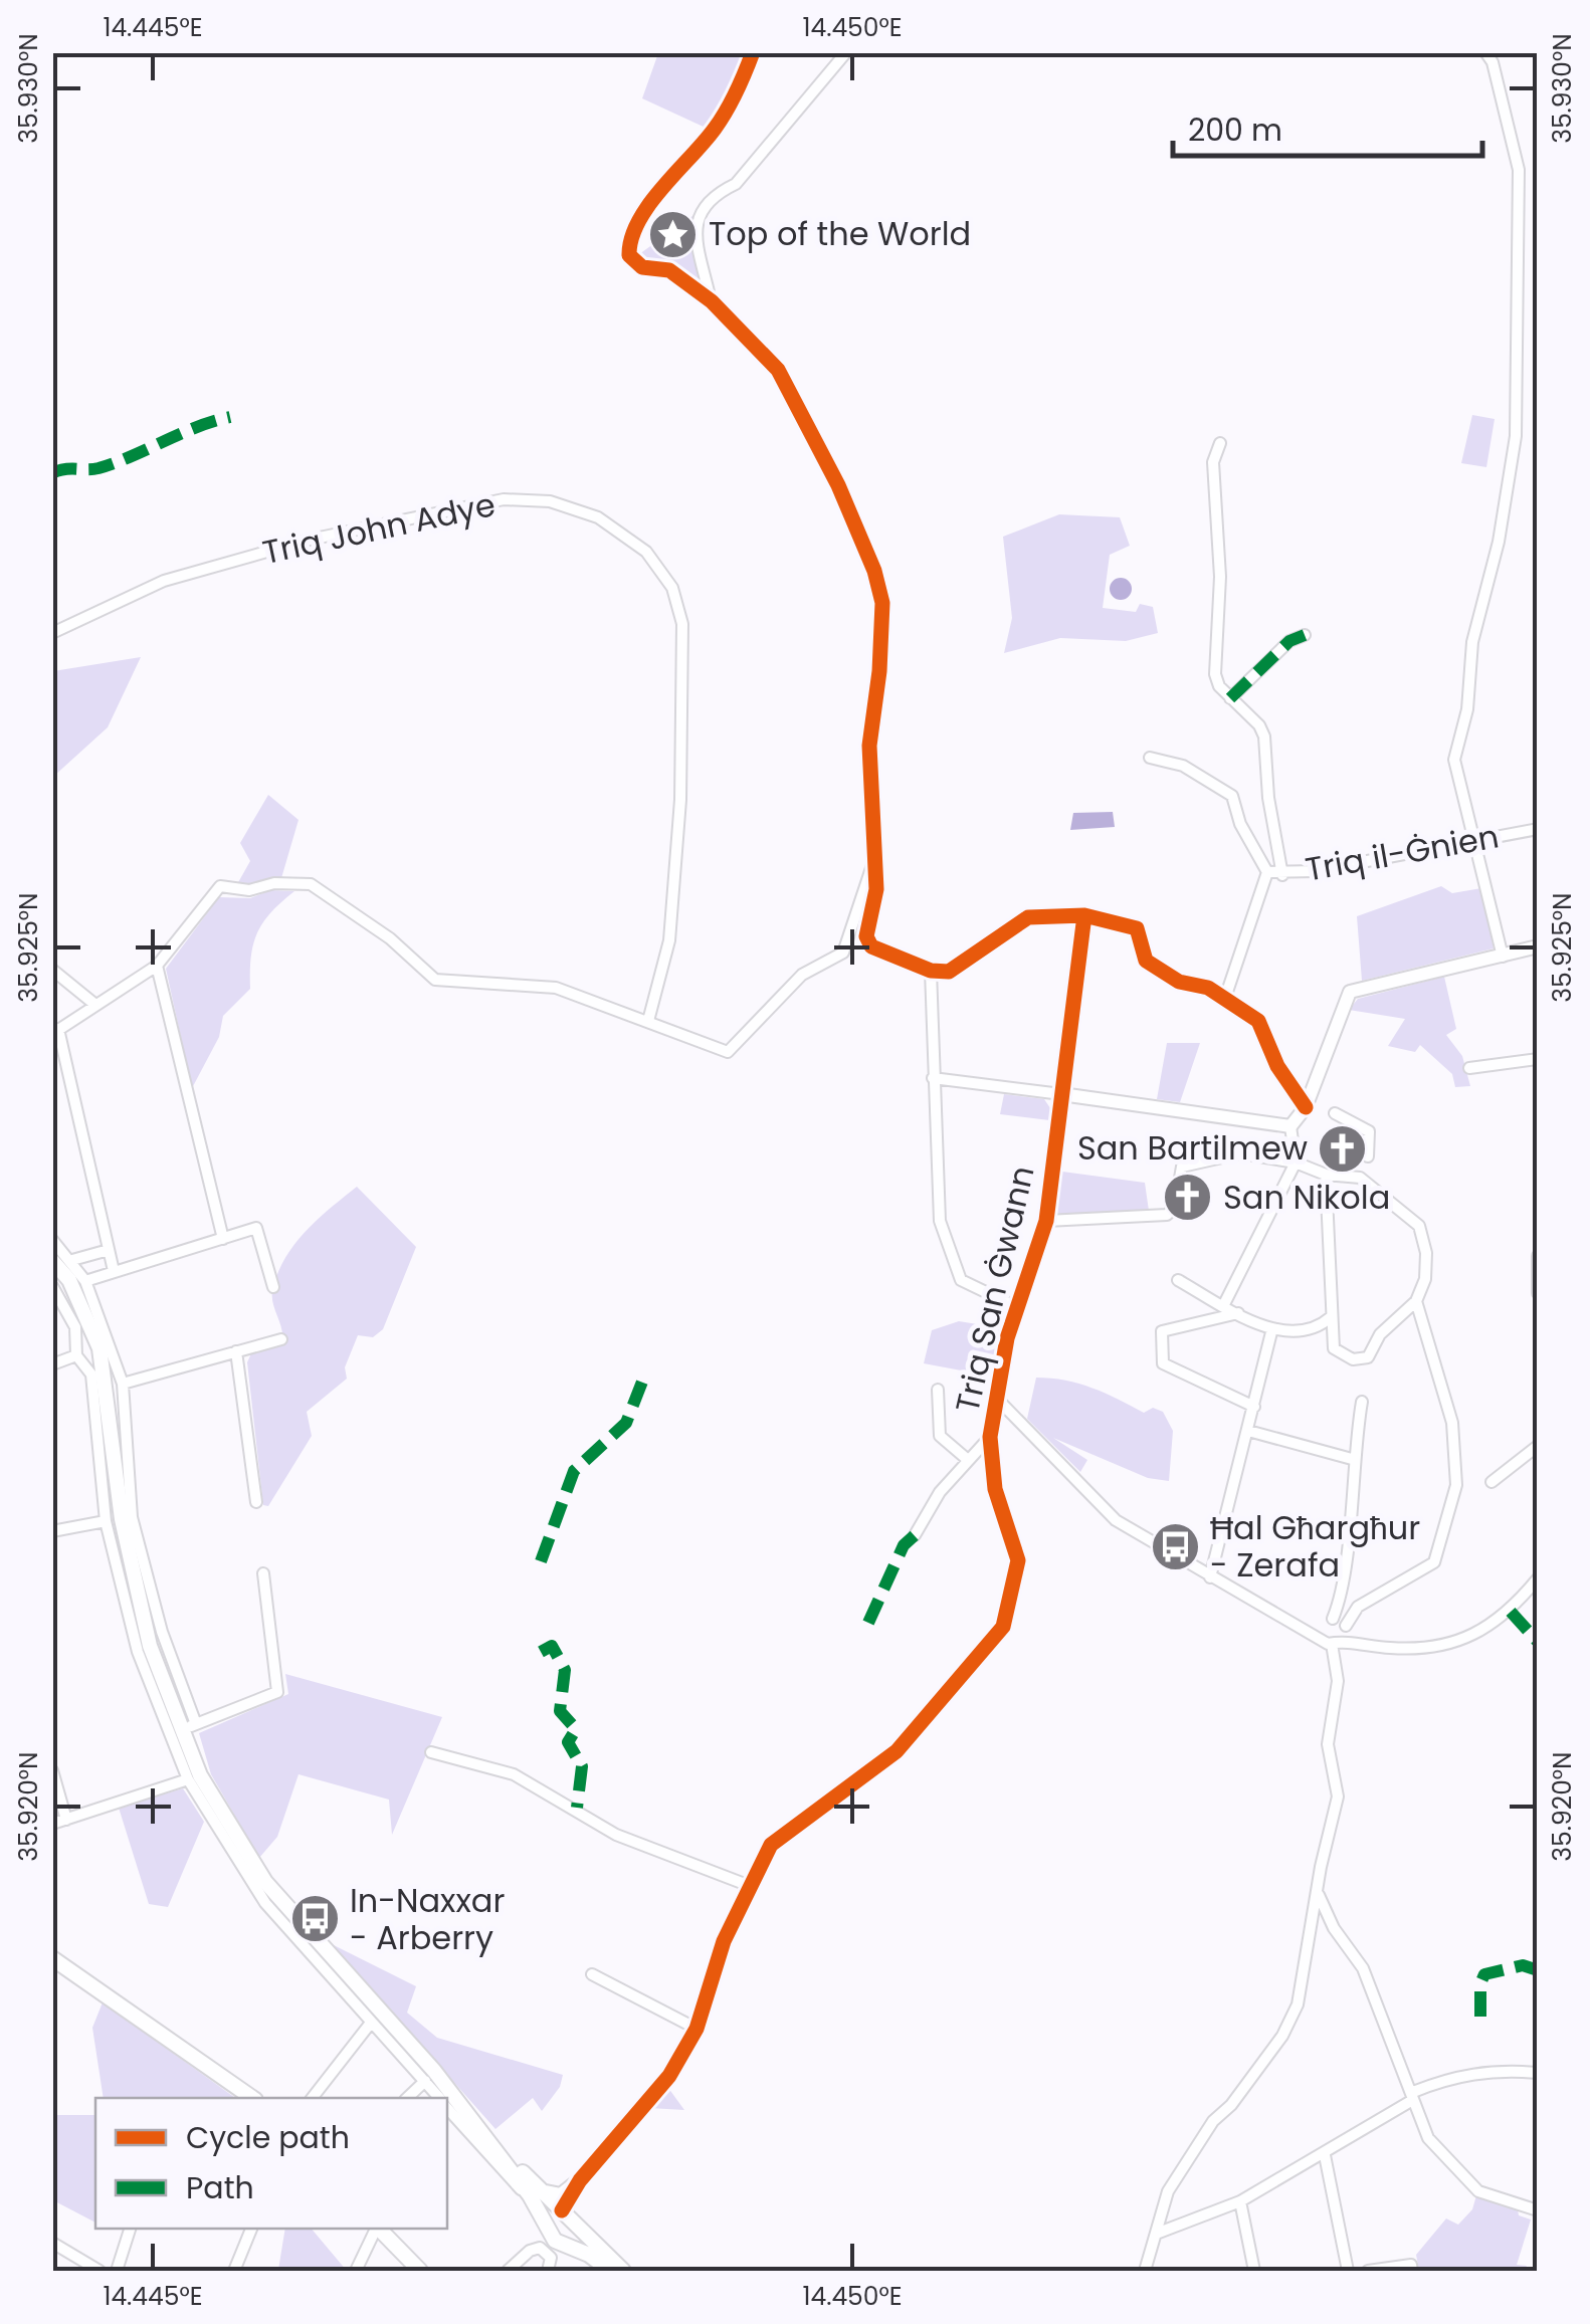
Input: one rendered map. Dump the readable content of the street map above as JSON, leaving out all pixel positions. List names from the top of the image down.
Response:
{
  "streets": {
    "street": ["Triq John Adye", "Triq il-Ġnien", "Triq San Ġwann"]
  },
  "places": {
    "place": ["Top of the World"],
    "church": ["San Bartilmew", "San Nikola"],
    "bus stop": ["Ħal Għargħur - Zerafa", "In-Naxxar - Arberry"]
  },
  "legend": ["Cycle path", "Path"],
  "scale_bar": "200 m",
  "coordinates": [
    "14.445°E",
    "14.450°E",
    "35.930°N",
    "35.925°N",
    "35.920°N"
  ]
}
